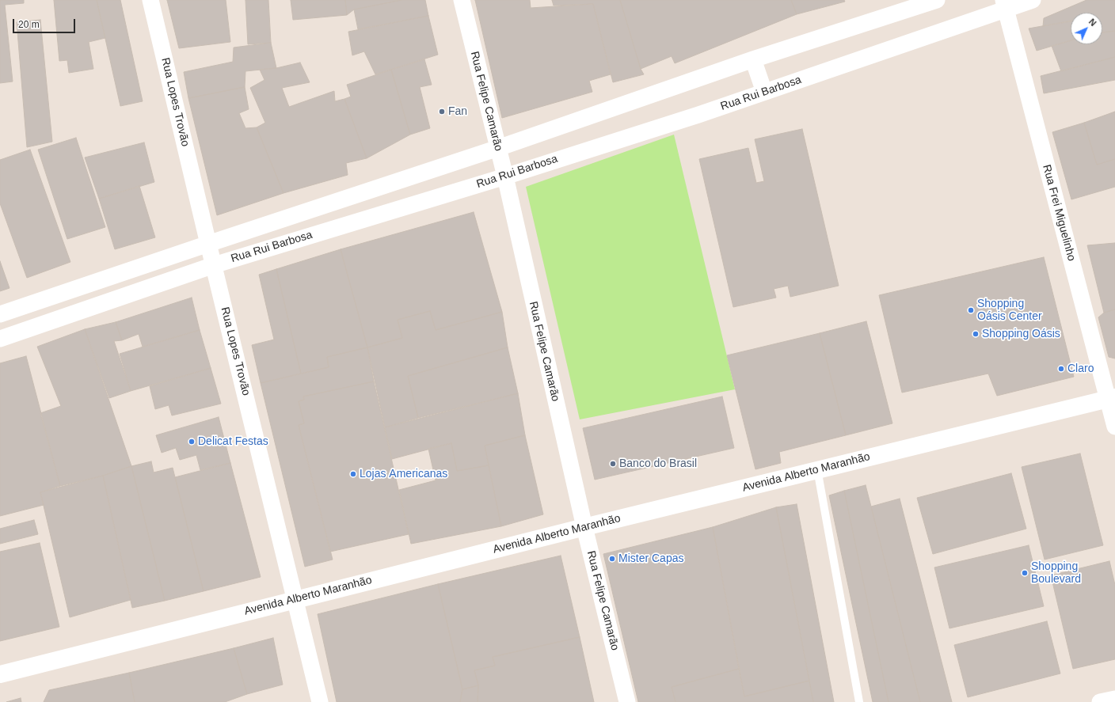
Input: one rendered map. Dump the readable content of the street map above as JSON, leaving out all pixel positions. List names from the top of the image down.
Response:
{
  "streets": {
    "main road": ["Avenida Alberto Maranhão"],
    "street": [
      "Rua Rui Barbosa",
      "Rua Felipe Camarão",
      "Rua Lopes Trovão",
      "Rua Frei Miguelinho"
    ]
  },
  "crossings": [
    ["Rua Rui Barbosa", "Rua Felipe Camarão"],
    ["Rua Rui Barbosa", "Rua Lopes Trovão"],
    ["Rua Rui Barbosa", "Rua Frei Miguelinho"],
    ["Rua Felipe Camarão", "Avenida Alberto Maranhão"],
    ["Rua Lopes Trovão", "Avenida Alberto Maranhão"],
    ["Rua Frei Miguelinho", "Avenida Alberto Maranhão"]
  ],
  "places": [
    "Fan",
    "Shopping Oásis Center",
    "Shopping Oásis",
    "Claro",
    "Delicat Festas",
    "Banco do Brasil",
    "Lojas Americanas",
    "Mister Capas",
    "Shopping Boulevard"
  ],
  "scale_bar": "20 m",
  "north": "top right"
}
